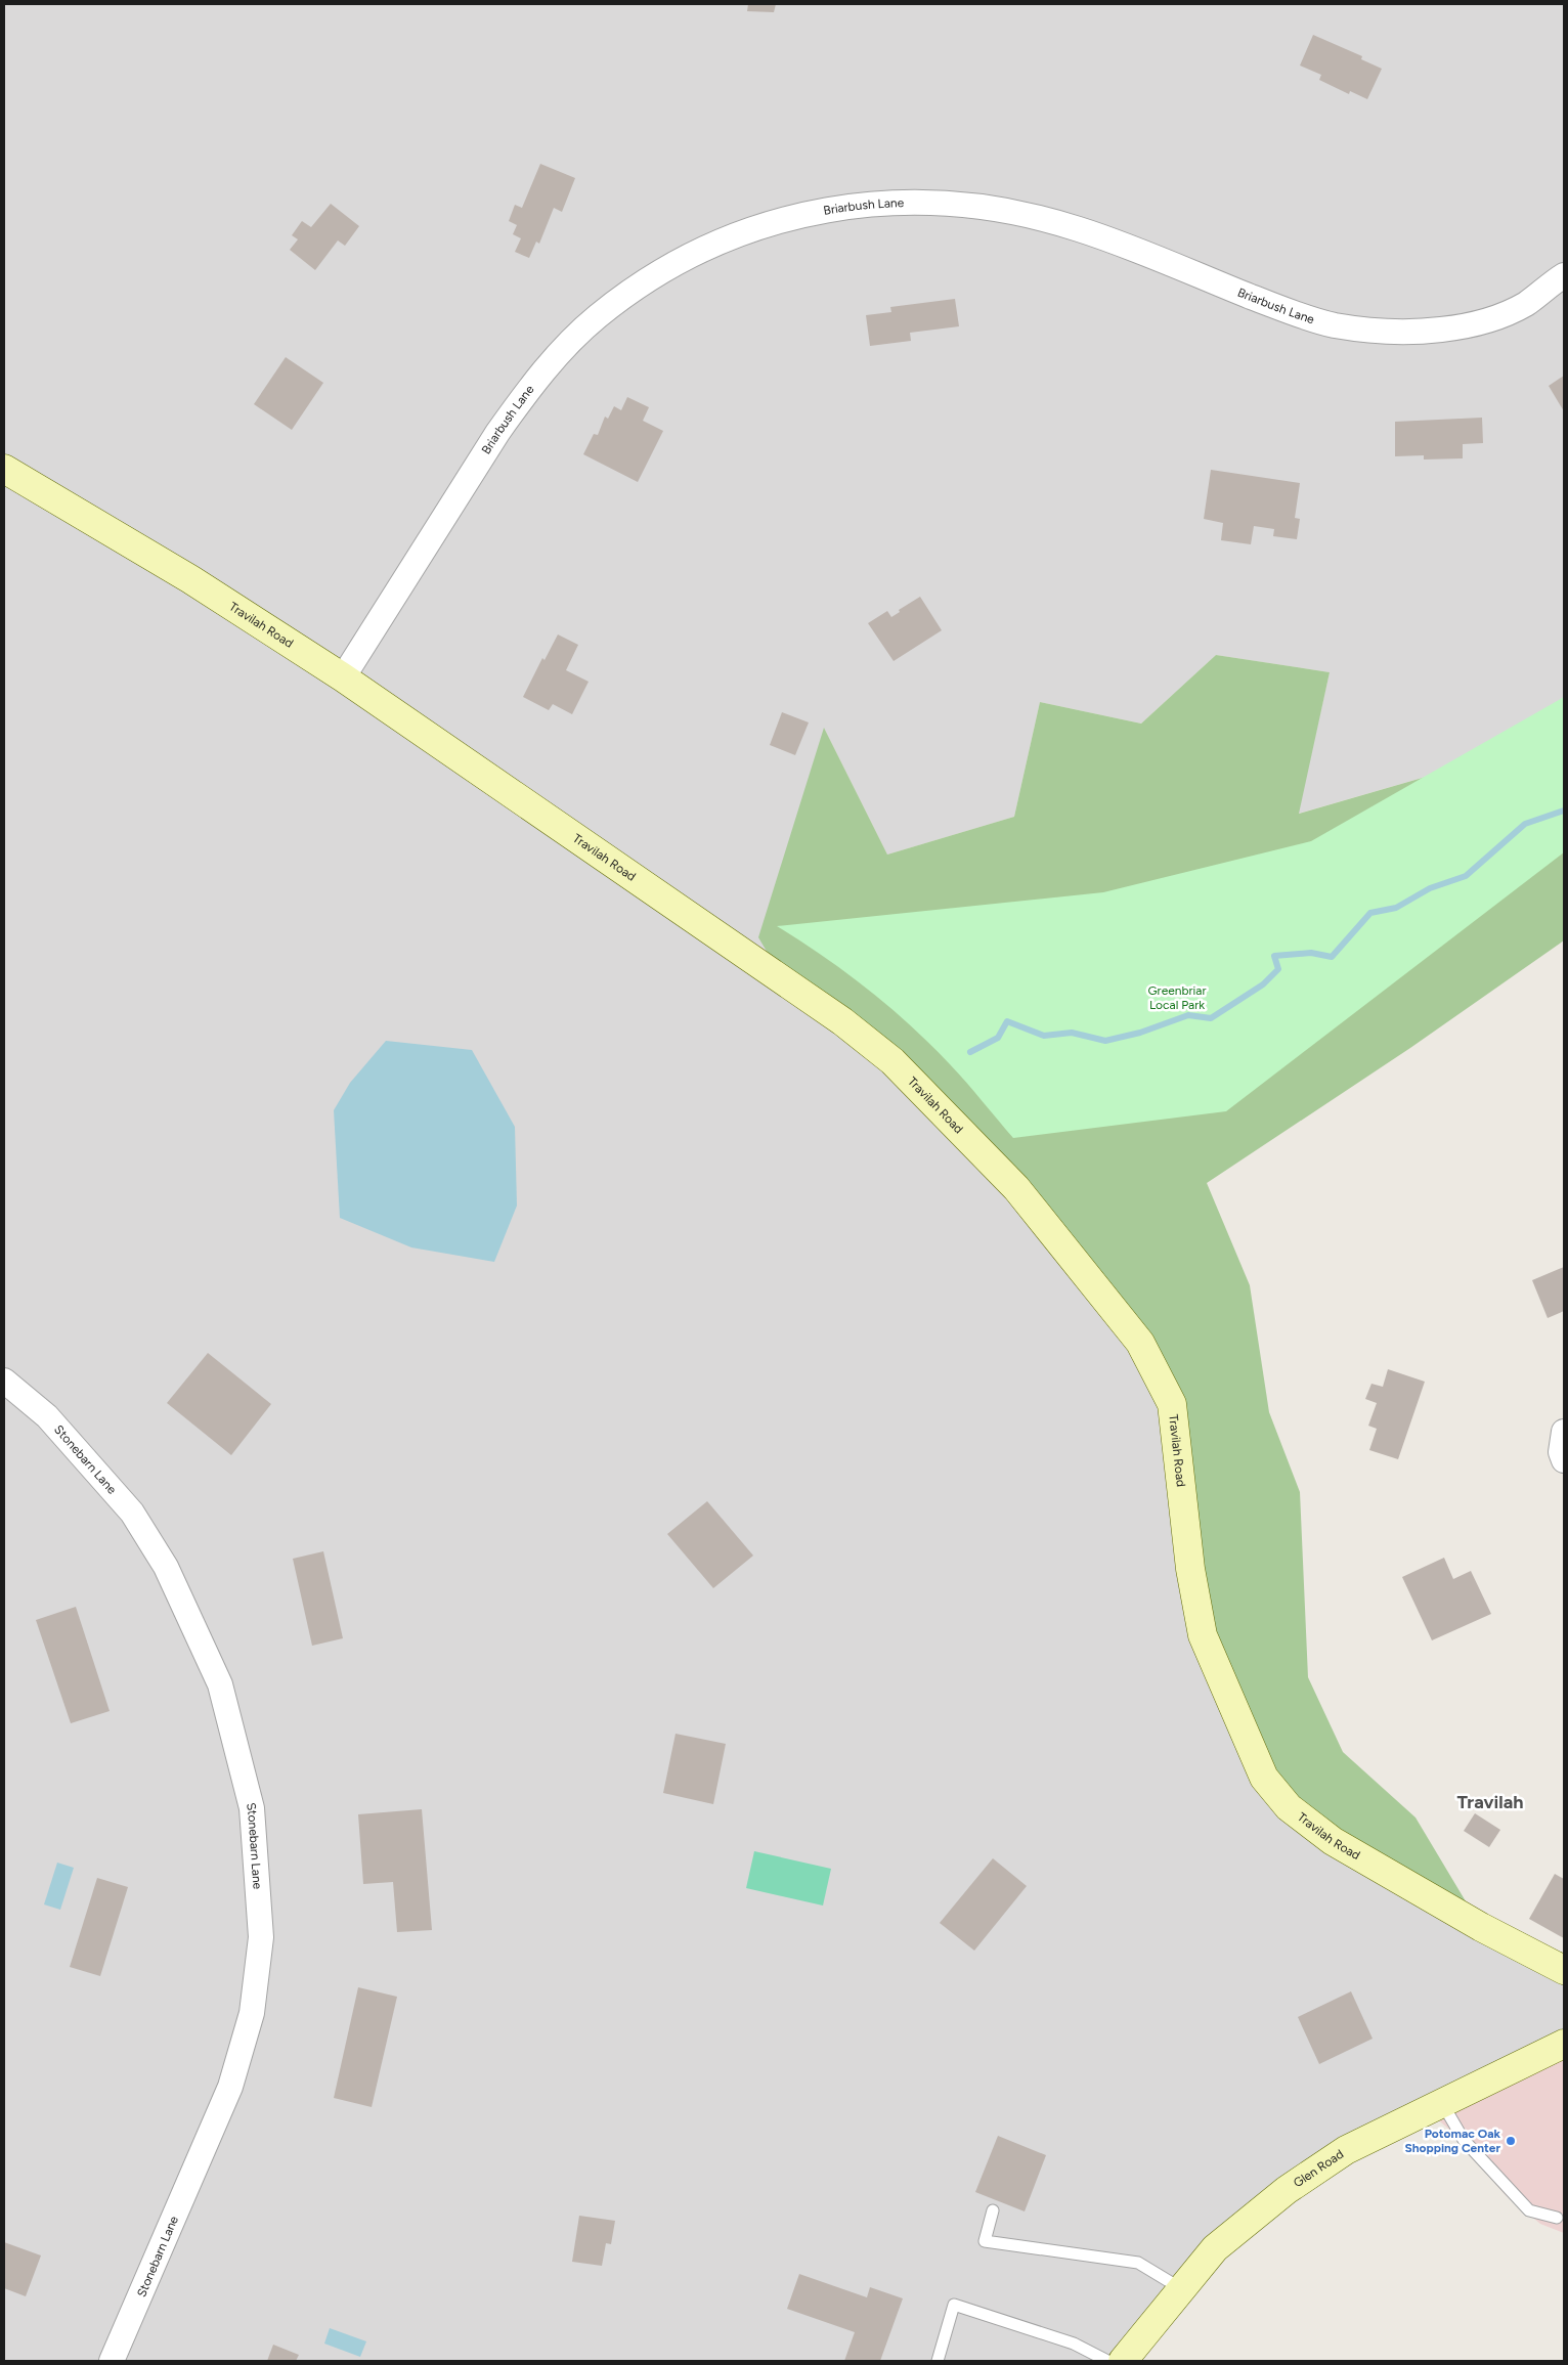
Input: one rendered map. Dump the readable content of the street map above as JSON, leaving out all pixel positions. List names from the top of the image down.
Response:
{
  "streets": {
    "main road": ["Travilah Road", "Glen Road"],
    "street": ["Briarbush Lane", "Stonebarn Lane"]
  },
  "crossings": [
    ["Briarbush Lane", "Travilah Road"]
  ],
  "districts": ["Travilah"],
  "parks": ["Greenbriar Local Park"],
  "places": ["Potomac Oak Shopping Center"]
}
